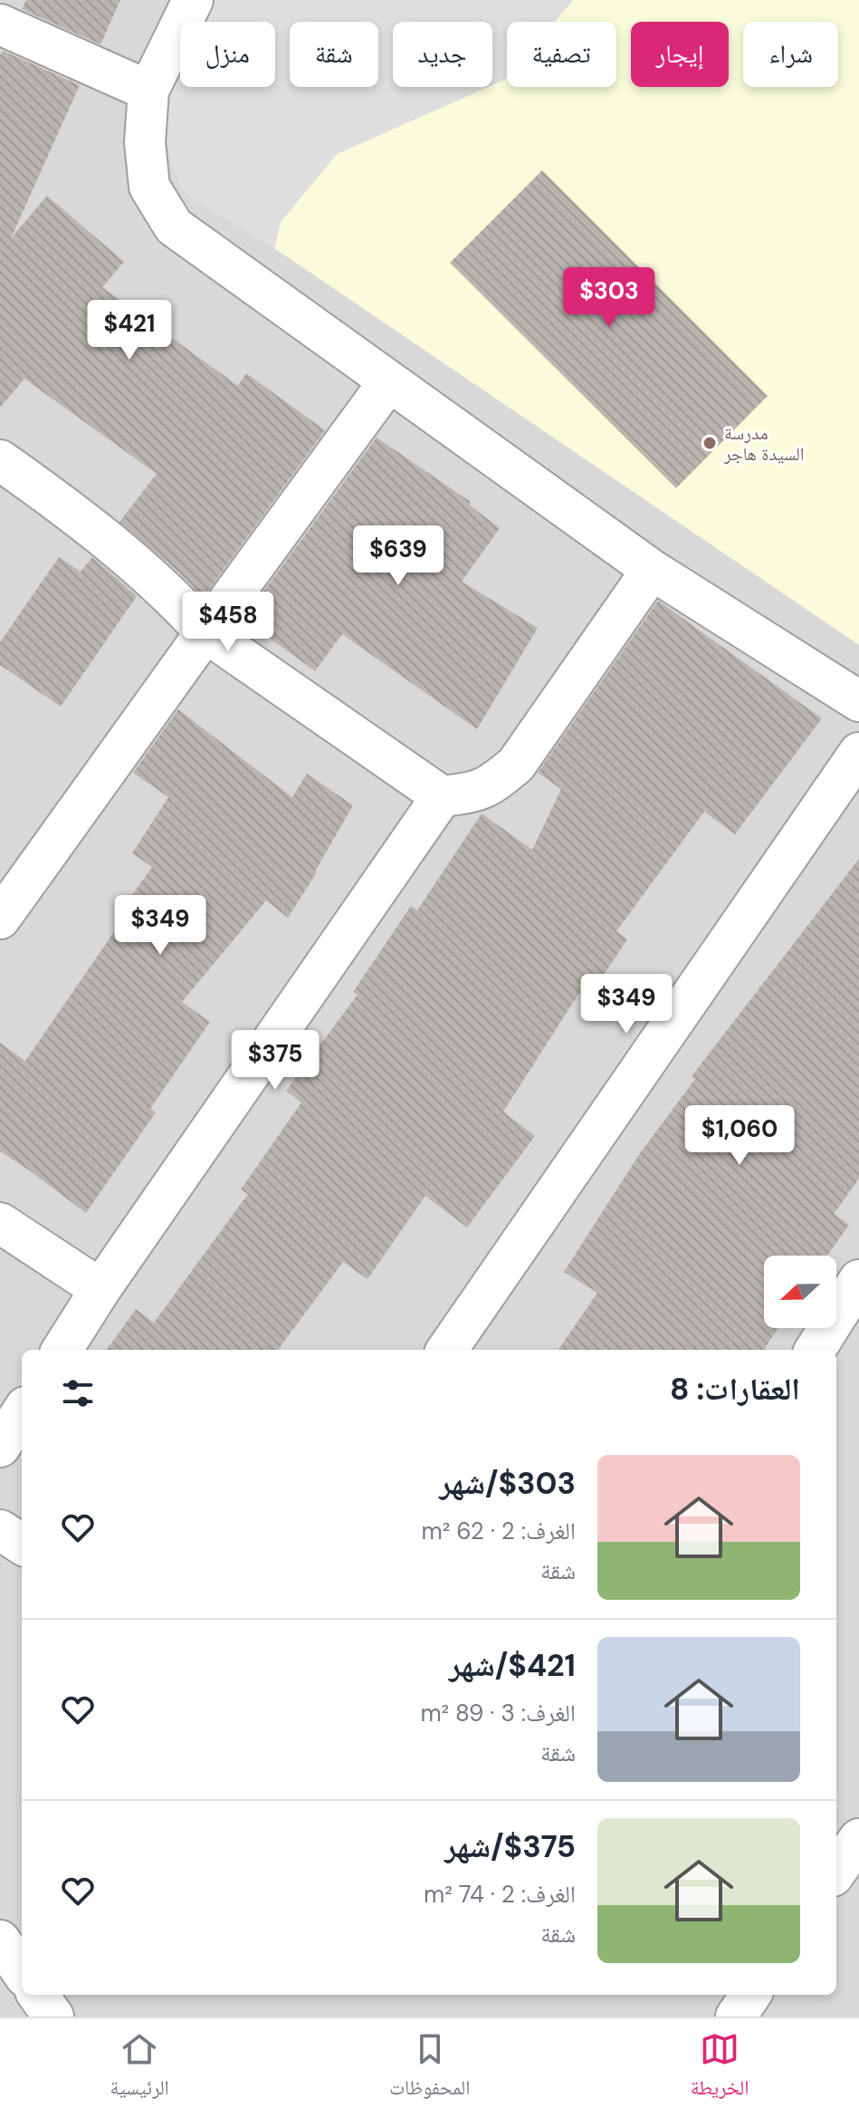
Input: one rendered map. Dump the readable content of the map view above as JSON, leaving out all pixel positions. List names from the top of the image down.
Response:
{
  "places": ["مدرسة السيدة هاجر"],
  "north": "left",
  "page": {
    "chip": [
      "شراء",
      "إيجار",
      "تصفية",
      "جديد",
      "شقة",
      "منزل"
    ],
    "price": [
      "$303",
      "$421",
      "$639",
      "$458",
      "$349",
      "$349",
      "$375",
      "$1,060"
    ],
    "heading": "العقارات: 8",
    "list": [
      {
        "name": "$303/شهر",
        "note": "الغرف: 2 · 62 m² · شقة"
      },
      {
        "name": "$421/شهر",
        "note": "الغرف: 3 · 89 m² · شقة"
      },
      {
        "name": "$375/شهر",
        "note": "الغرف: 2 · 74 m² · شقة"
      }
    ],
    "tabs": ["الخريطة", "المحفوظات", "الرئيسية"]
  }
}
